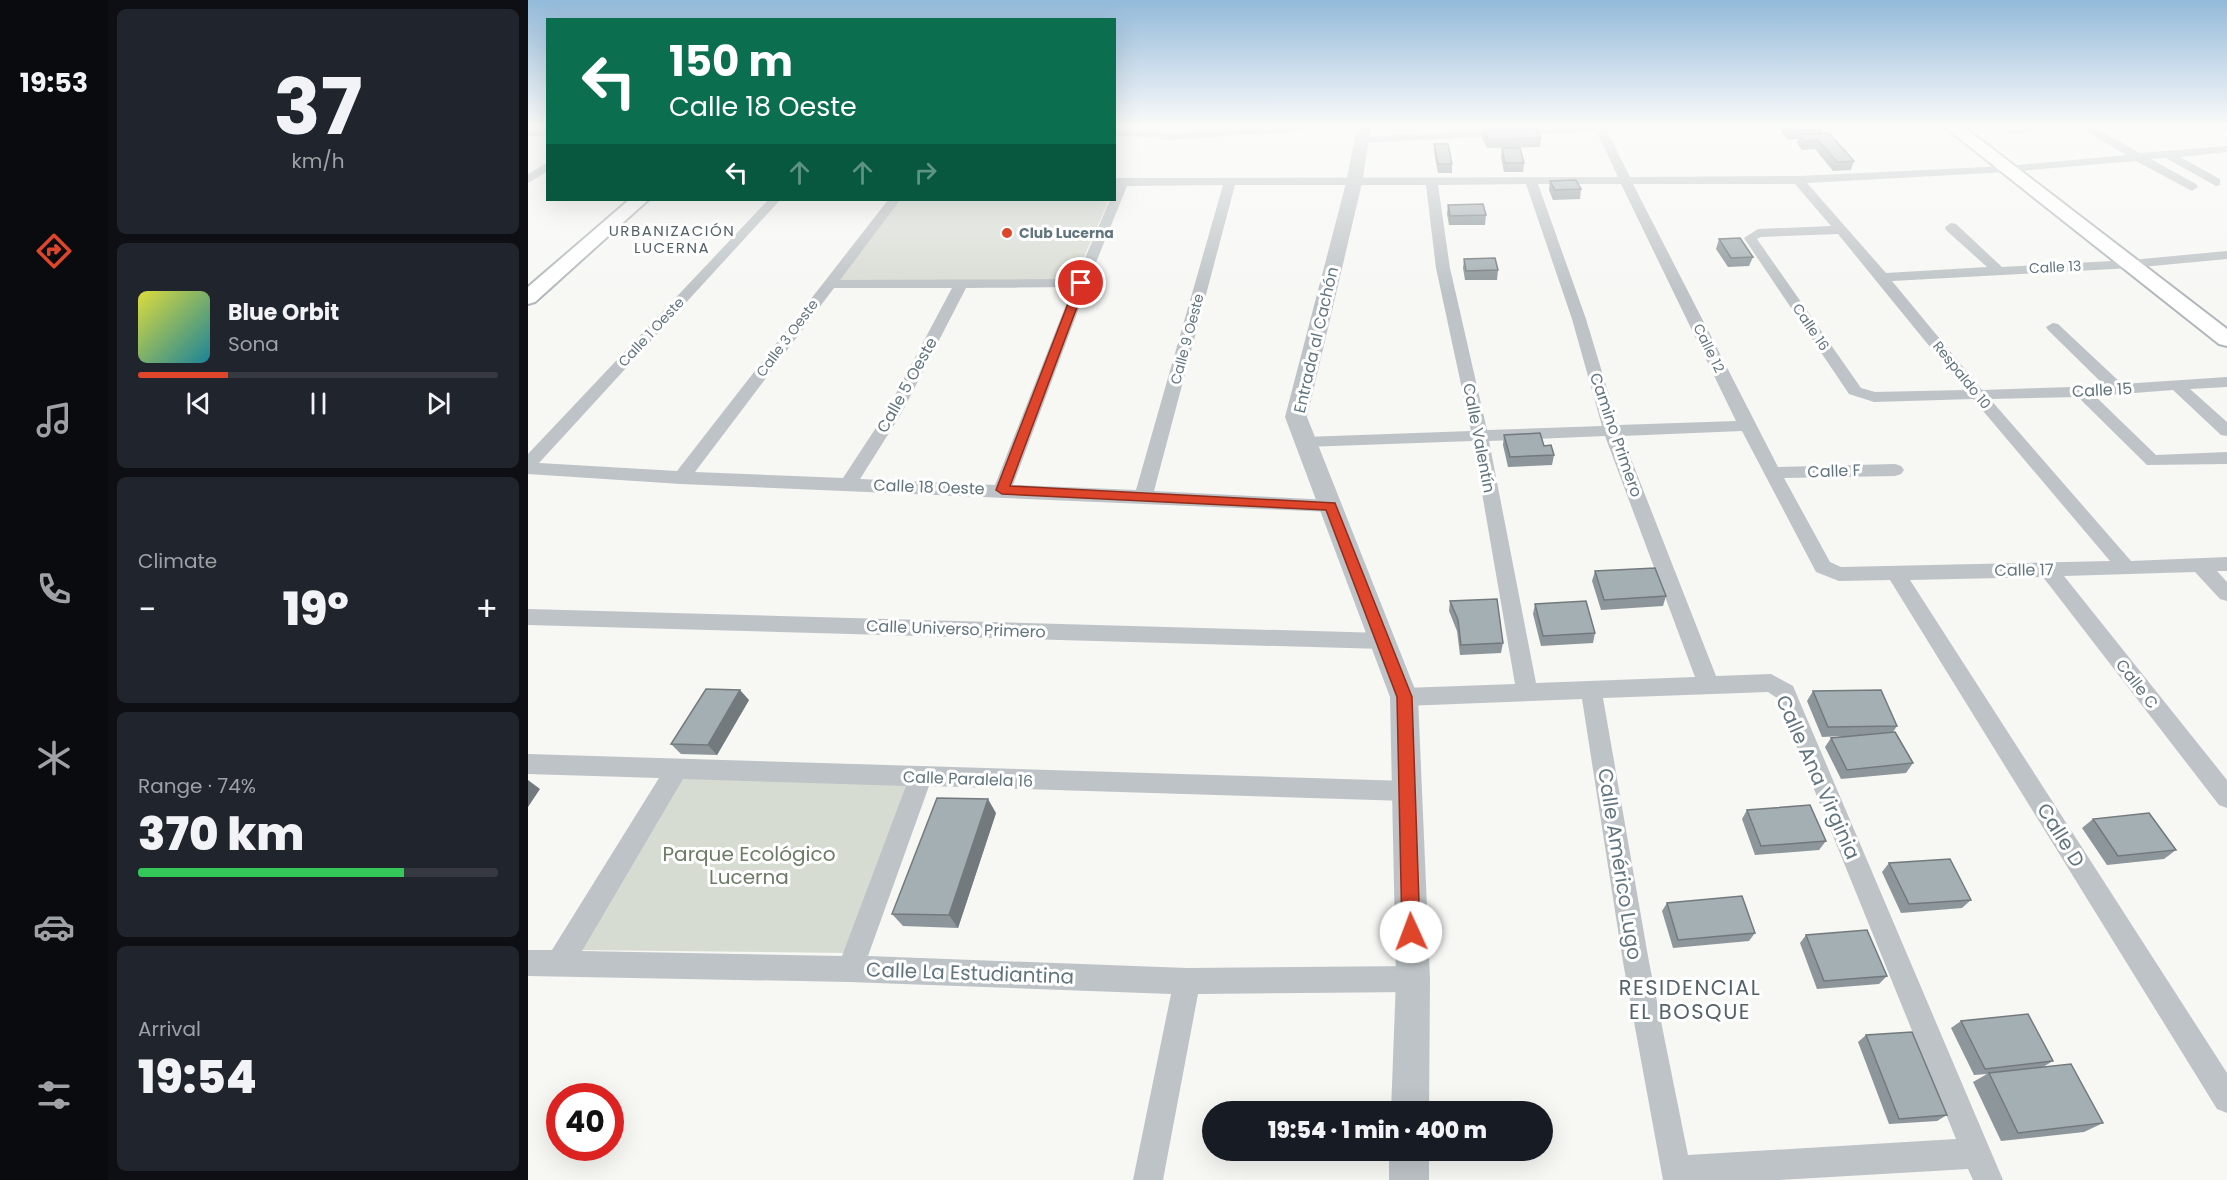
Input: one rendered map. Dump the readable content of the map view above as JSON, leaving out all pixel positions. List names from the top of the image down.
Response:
{
  "streets": {
    "street": [
      "Calle 13",
      "Calle 16",
      "Calle 1 Oeste",
      "Calle 3 Oeste",
      "Calle 9 Oeste",
      "Entrada al Cachón",
      "Calle 12",
      "Respaldo 10",
      "Calle 5 Oeste",
      "Calle 15",
      "Camino Primero",
      "Calle Valentín",
      "Calle F",
      "Calle 18 Oeste",
      "Calle 17",
      "Calle Universo Primero",
      "Calle C",
      "Calle Ana Virginia",
      "Calle Paralela 16",
      "Calle D",
      "Calle Américo Lugo",
      "Calle La Estudiantina"
    ]
  },
  "crossings": [
    ["Calle 13", "Respaldo 10"],
    ["Calle 16", "Respaldo 10"],
    ["Calle 16", "Calle 15"],
    ["Calle 1 Oeste", "Calle 18 Oeste"],
    ["Calle 3 Oeste", "Calle 18 Oeste"],
    ["Calle 9 Oeste", "Calle 18 Oeste"],
    ["Entrada al Cachón", "Calle 18 Oeste"],
    ["Entrada al Cachón", "Calle Universo Primero"],
    ["Entrada al Cachón", "Calle Ana Virginia"],
    ["Entrada al Cachón", "Calle Paralela 16"],
    ["Entrada al Cachón", "Calle La Estudiantina"],
    ["Calle 12", "Calle F"],
    ["Calle 12", "Calle 17"],
    ["Respaldo 10", "Calle 15"],
    ["Respaldo 10", "Calle 17"],
    ["Calle 5 Oeste", "Calle 18 Oeste"],
    ["Camino Primero", "Calle Ana Virginia"],
    ["Calle Valentín", "Calle Ana Virginia"],
    ["Calle 17", "Calle C"],
    ["Calle 17", "Calle D"],
    ["Calle Ana Virginia", "Calle Américo Lugo"]
  ],
  "districts": ["URBANIZACIÓN LUCERNA", "RESIDENCIAL EL BOSQUE"],
  "parks": ["Parque Ecológico Lucerna"],
  "places": ["Club Lucerna"],
  "page": {
    "tabs": "19:53",
    "tile": [
      ["37", "km/h"],
      "Climate",
      ["Range · 74%", "370 km"],
      ["Arrival", "19:54"]
    ],
    "turn": ["150 m", "Calle 18 Oeste"],
    "song": ["Blue Orbit", "Sona"],
    "heat": ["−", "19°", "+"],
    "limit": "40",
    "trip": "19:54 · 1 min · 400 m"
  }
}
